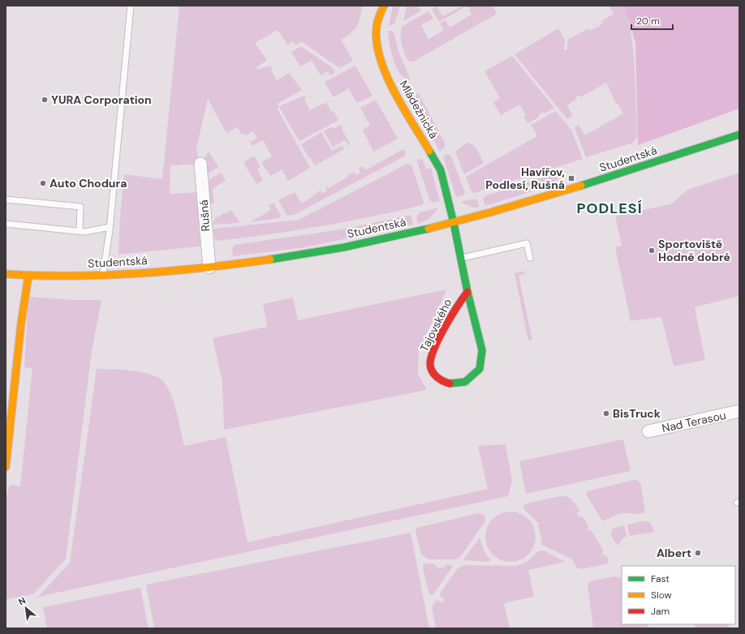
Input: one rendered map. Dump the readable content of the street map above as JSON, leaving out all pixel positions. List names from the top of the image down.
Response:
{
  "streets": {
    "street": [
      "Mládežnická",
      "Studentská",
      "Rušná",
      "Tajovského",
      "Nad Terasou"
    ]
  },
  "crossings": [
    ["Mládežnická", "Studentská"],
    ["Mládežnická", "Tajovského"],
    ["Studentská", "Rušná"],
    ["Studentská", "Tajovského"]
  ],
  "districts": ["PODLESÍ"],
  "places": {
    "other": [
      "YURA Corporation",
      "Auto Chodura",
      "Sportoviště Hodně dobré",
      "BisTruck",
      "Albert"
    ],
    "transit": ["Havířov, Podlesí, Rušná"]
  },
  "legend": ["Fast", "Slow", "Jam"],
  "scale_bar": "20 m",
  "north": "top left"
}
